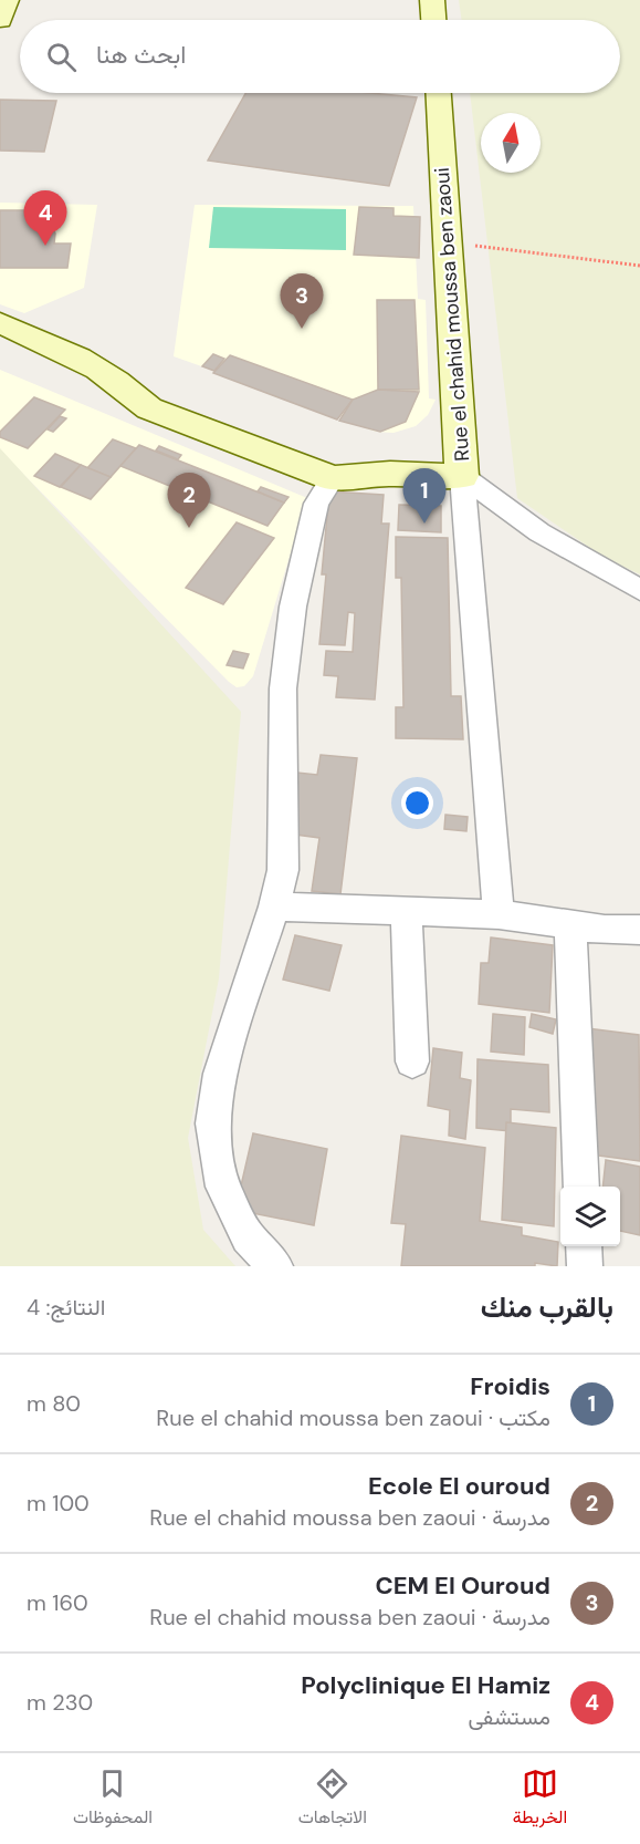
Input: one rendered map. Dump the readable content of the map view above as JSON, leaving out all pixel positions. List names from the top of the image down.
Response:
{
  "streets": {
    "street": ["Rue el chahid moussa ben zaoui"]
  },
  "north": "top",
  "page": {
    "search": "ابحث هنا",
    "pins": [
      "4",
      "3",
      "1",
      "2"
    ],
    "heading": ["بالقرب منك", "النتائج: 4"],
    "list": [
      {
        "mark": "1",
        "name": "Froidis",
        "note": "مكتب · Rue el chahid moussa ben zaoui",
        "value": "80 m"
      },
      {
        "mark": "2",
        "name": "Ecole El ouroud",
        "note": "مدرسة · Rue el chahid moussa ben zaoui",
        "value": "100 m"
      },
      {
        "mark": "3",
        "name": "CEM El Ouroud",
        "note": "مدرسة · Rue el chahid moussa ben zaoui",
        "value": "160 m"
      },
      {
        "mark": "4",
        "name": "Polyclinique El Hamiz",
        "note": "مستشفى",
        "value": "230 m"
      }
    ],
    "nav": ["الخريطة", "الاتجاهات", "المحفوظات"]
  }
}
